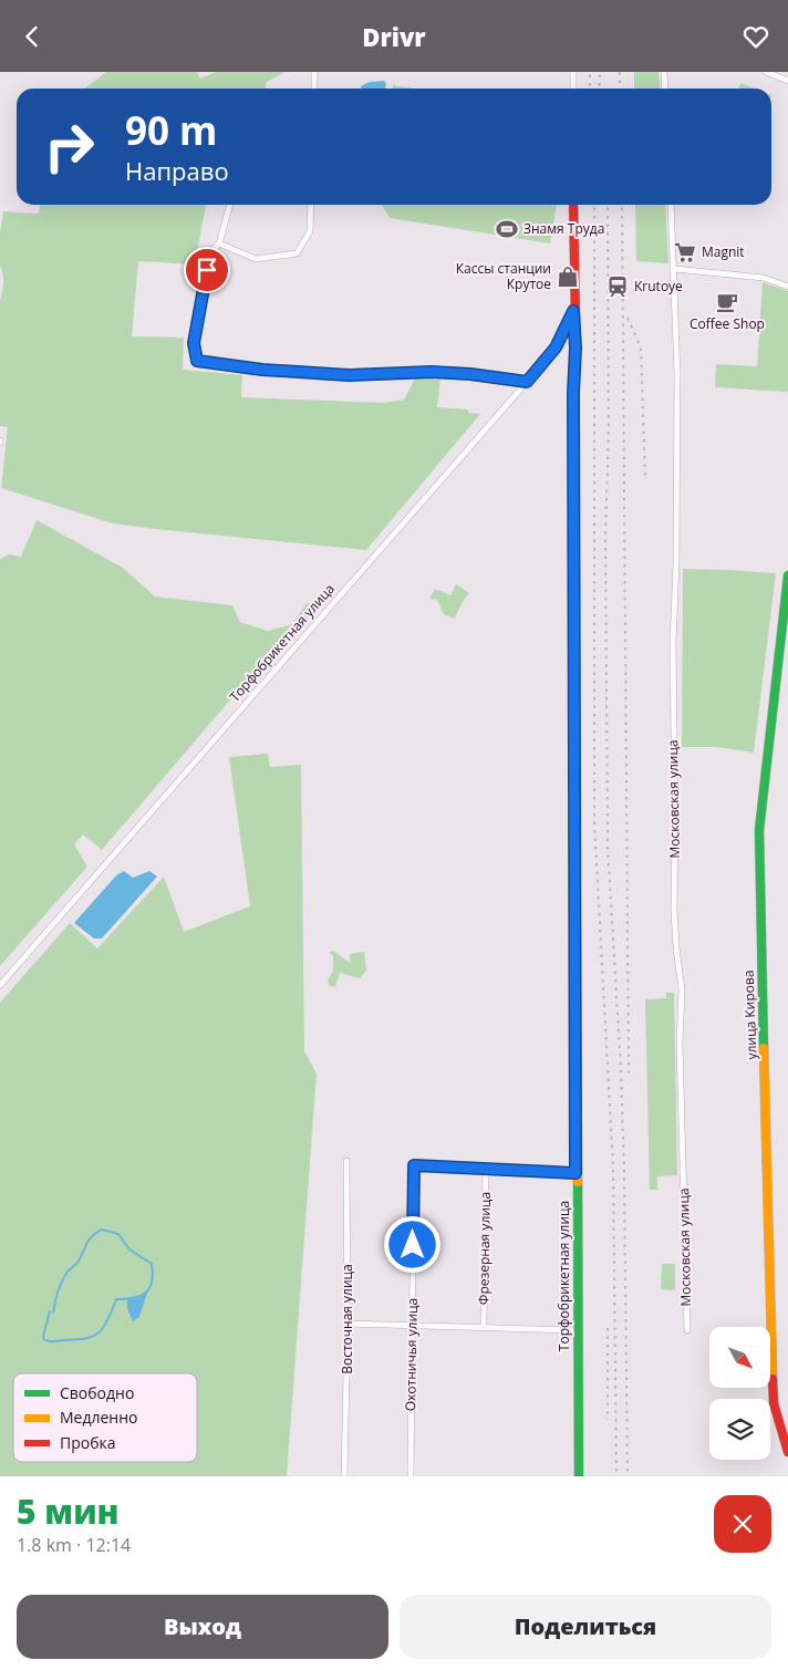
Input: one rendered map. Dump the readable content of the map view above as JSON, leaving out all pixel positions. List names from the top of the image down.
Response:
{
  "streets": {
    "street": [
      "Торфобрикетная улица",
      "Московская улица",
      "улица Кирова",
      "Фрезерная улица",
      "Восточная улица",
      "Охотничья улица"
    ]
  },
  "crossings": [
    ["Фрезерная улица", "Охотничья улица"]
  ],
  "places": {
    "sports": ["Знамя Труда"],
    "supermarket": ["Magnit"],
    "shop": ["Кассы станции Крутое"],
    "station": ["Krutoye"],
    "cafe": ["Coffee Shop"]
  },
  "legend": ["Свободно", "Медленно", "Пробка"],
  "north": "bottom right",
  "page": {
    "header": "Drivr",
    "turn": ["90 m", "Направо"],
    "heading": ["5 мин", "1.8 km · 12:14"],
    "buttons": ["Выход", "Поделиться"]
  }
}
